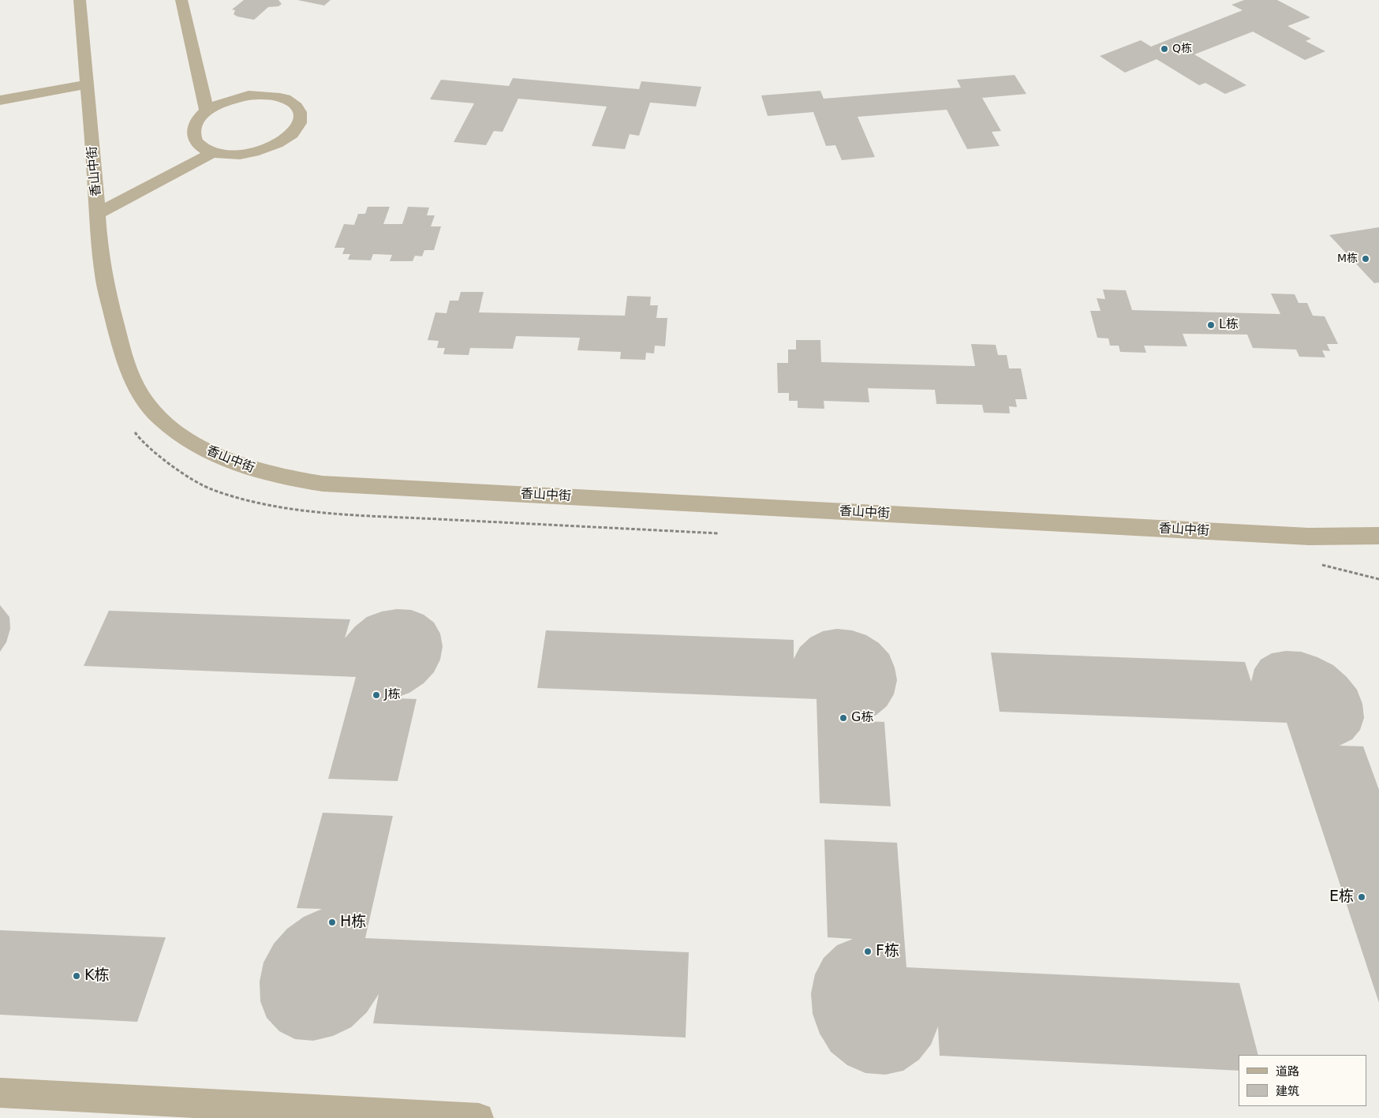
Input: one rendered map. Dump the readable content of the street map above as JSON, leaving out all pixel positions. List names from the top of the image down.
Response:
{
  "streets": {
    "street": ["香山中街"]
  },
  "places": [
    "Q栋",
    "M栋",
    "L栋",
    "J栋",
    "G栋",
    "E栋",
    "H栋",
    "F栋",
    "K栋"
  ],
  "legend": ["道路", "建筑"]
}
